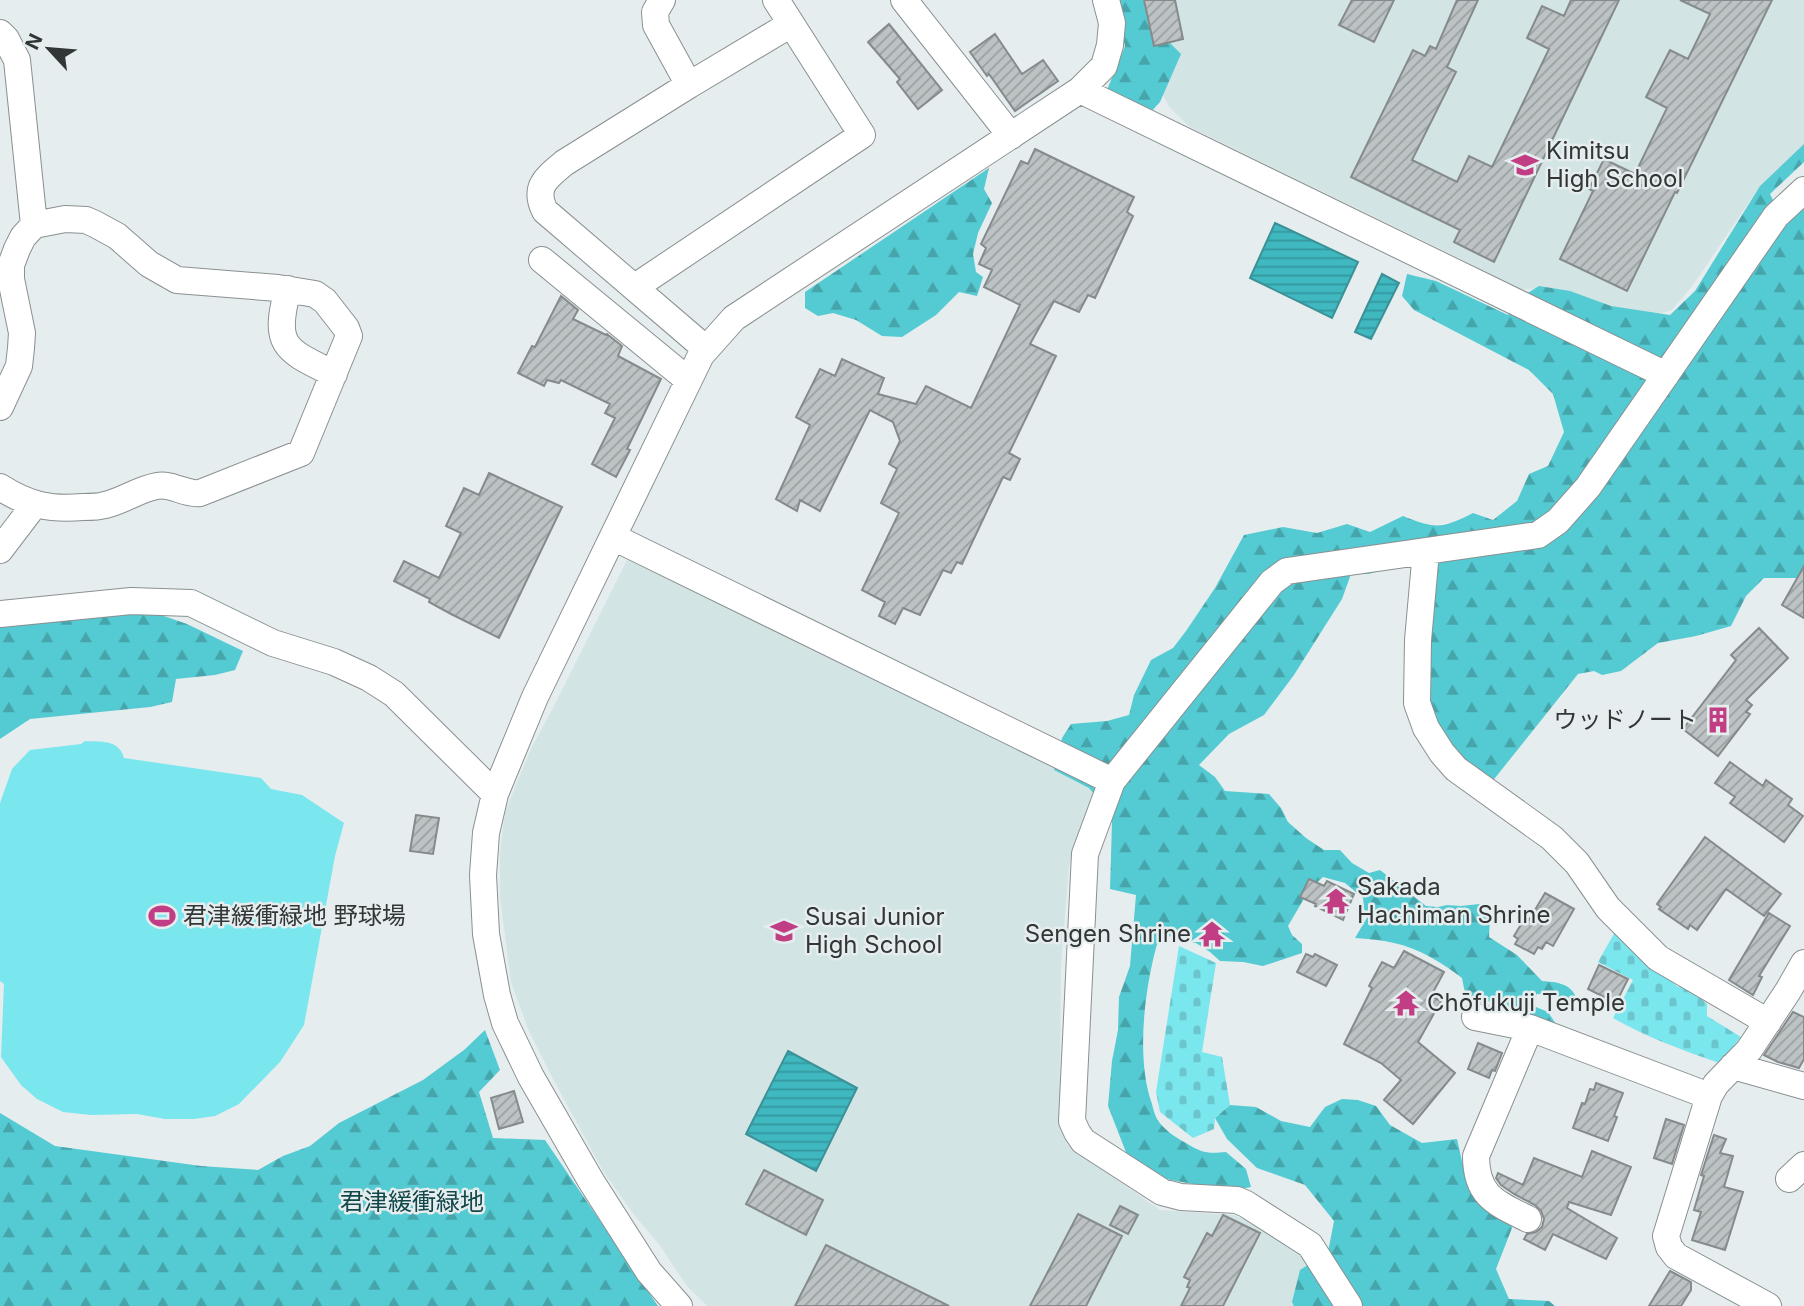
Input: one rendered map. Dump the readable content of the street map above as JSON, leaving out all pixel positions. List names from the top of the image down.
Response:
{
  "parks": ["君津緩衝緑地"],
  "places": {
    "school or university": ["Kimitsu High School", "Susai Junior High School"],
    "building": ["ウッドノート"],
    "temple": ["Sakada Hachiman Shrine", "Sengen Shrine", "Chōfukuji Temple"],
    "sports": ["君津緩衝緑地 野球場"]
  },
  "north": "top left"
}
